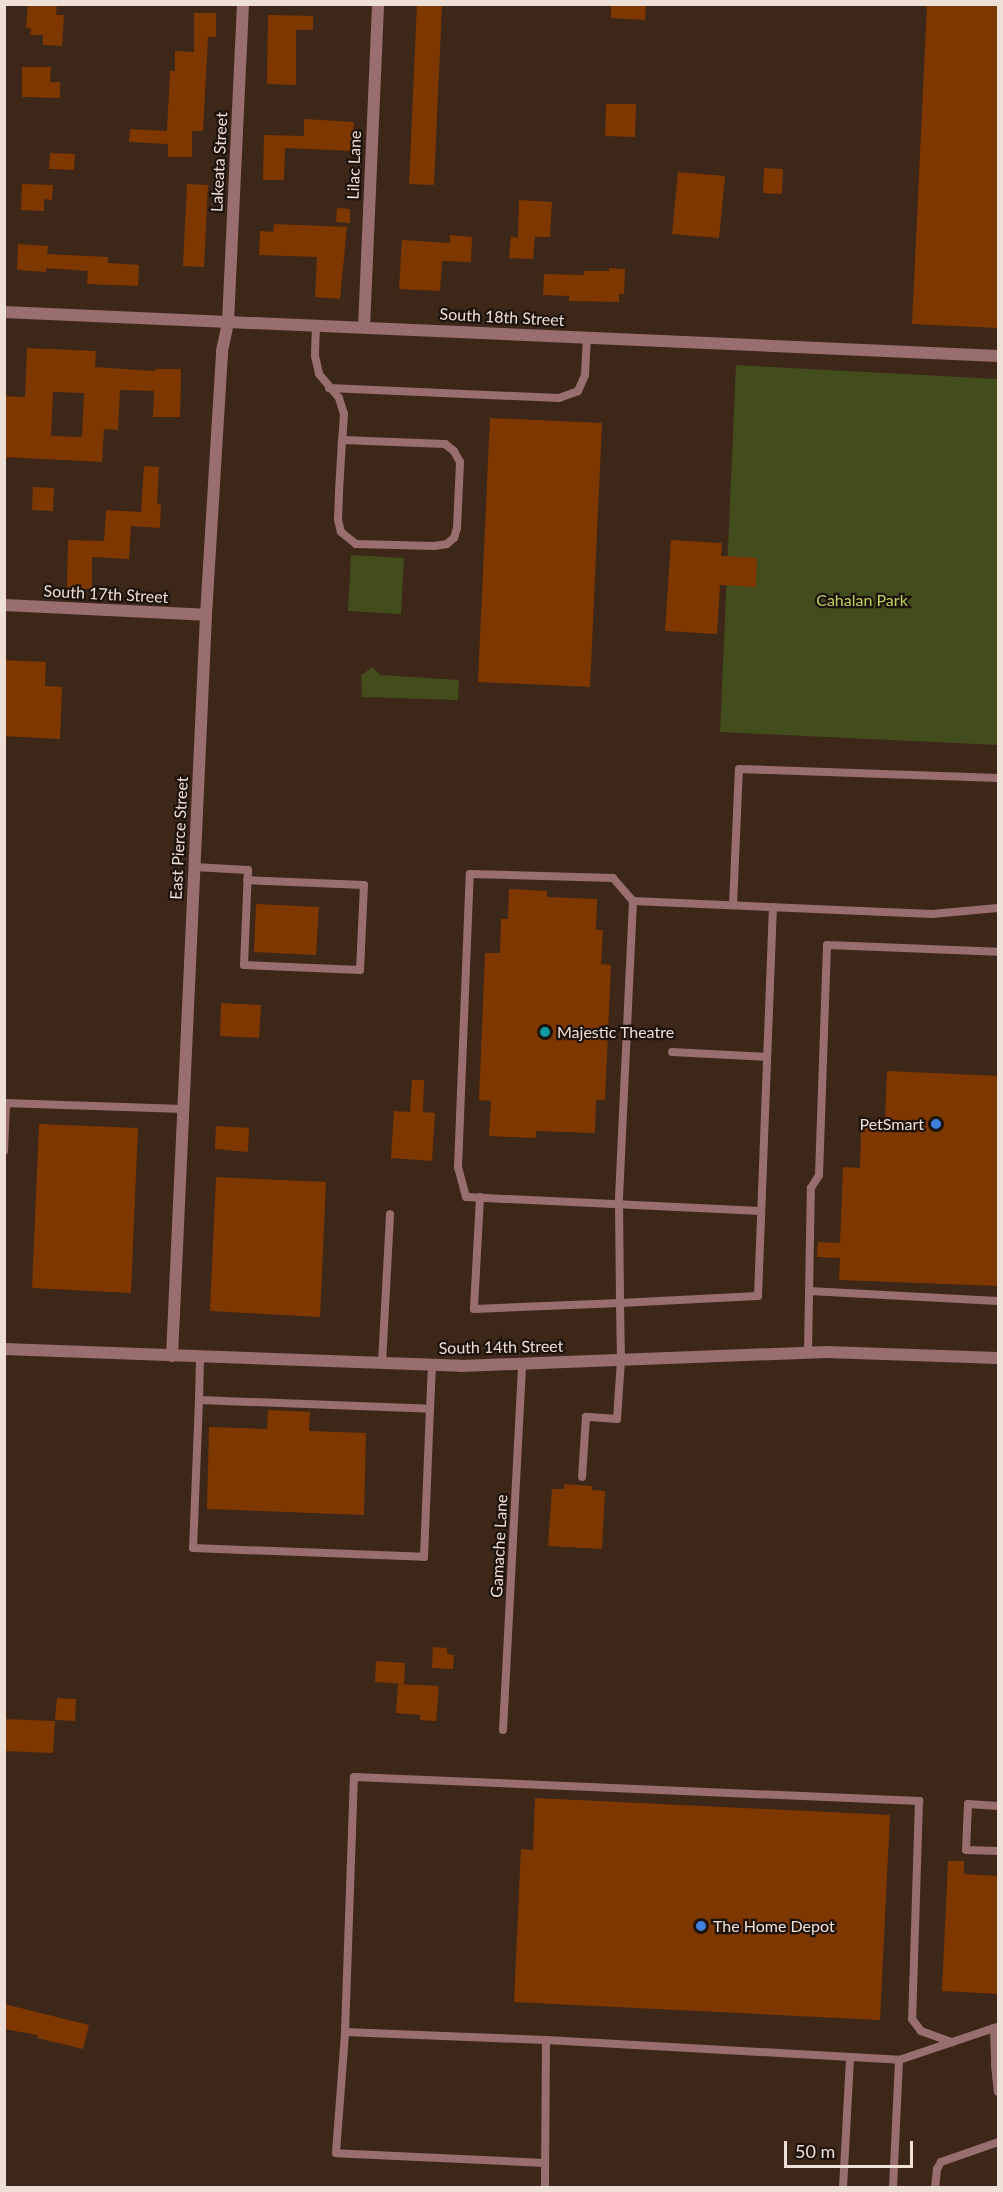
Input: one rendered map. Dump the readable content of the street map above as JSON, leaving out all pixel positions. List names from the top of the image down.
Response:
{
  "streets": {
    "street": [
      "Lakeata Street",
      "Lilac Lane",
      "South 18th Street",
      "South 17th Street",
      "East Pierce Street",
      "South 14th Street"
    ],
    "lane": ["Gamache Lane"]
  },
  "crossings": [
    ["Lakeata Street", "South 18th Street"],
    ["Lakeata Street", "East Pierce Street"],
    ["Lilac Lane", "South 18th Street"],
    ["South 18th Street", "East Pierce Street"],
    ["South 17th Street", "East Pierce Street"],
    ["East Pierce Street", "South 14th Street"],
    ["South 14th Street", "Gamache Lane"]
  ],
  "parks": ["Cahalan Park"],
  "places": ["Majestic Theatre", "PetSmart", "The Home Depot"],
  "scale_bar": "50 m"
}
